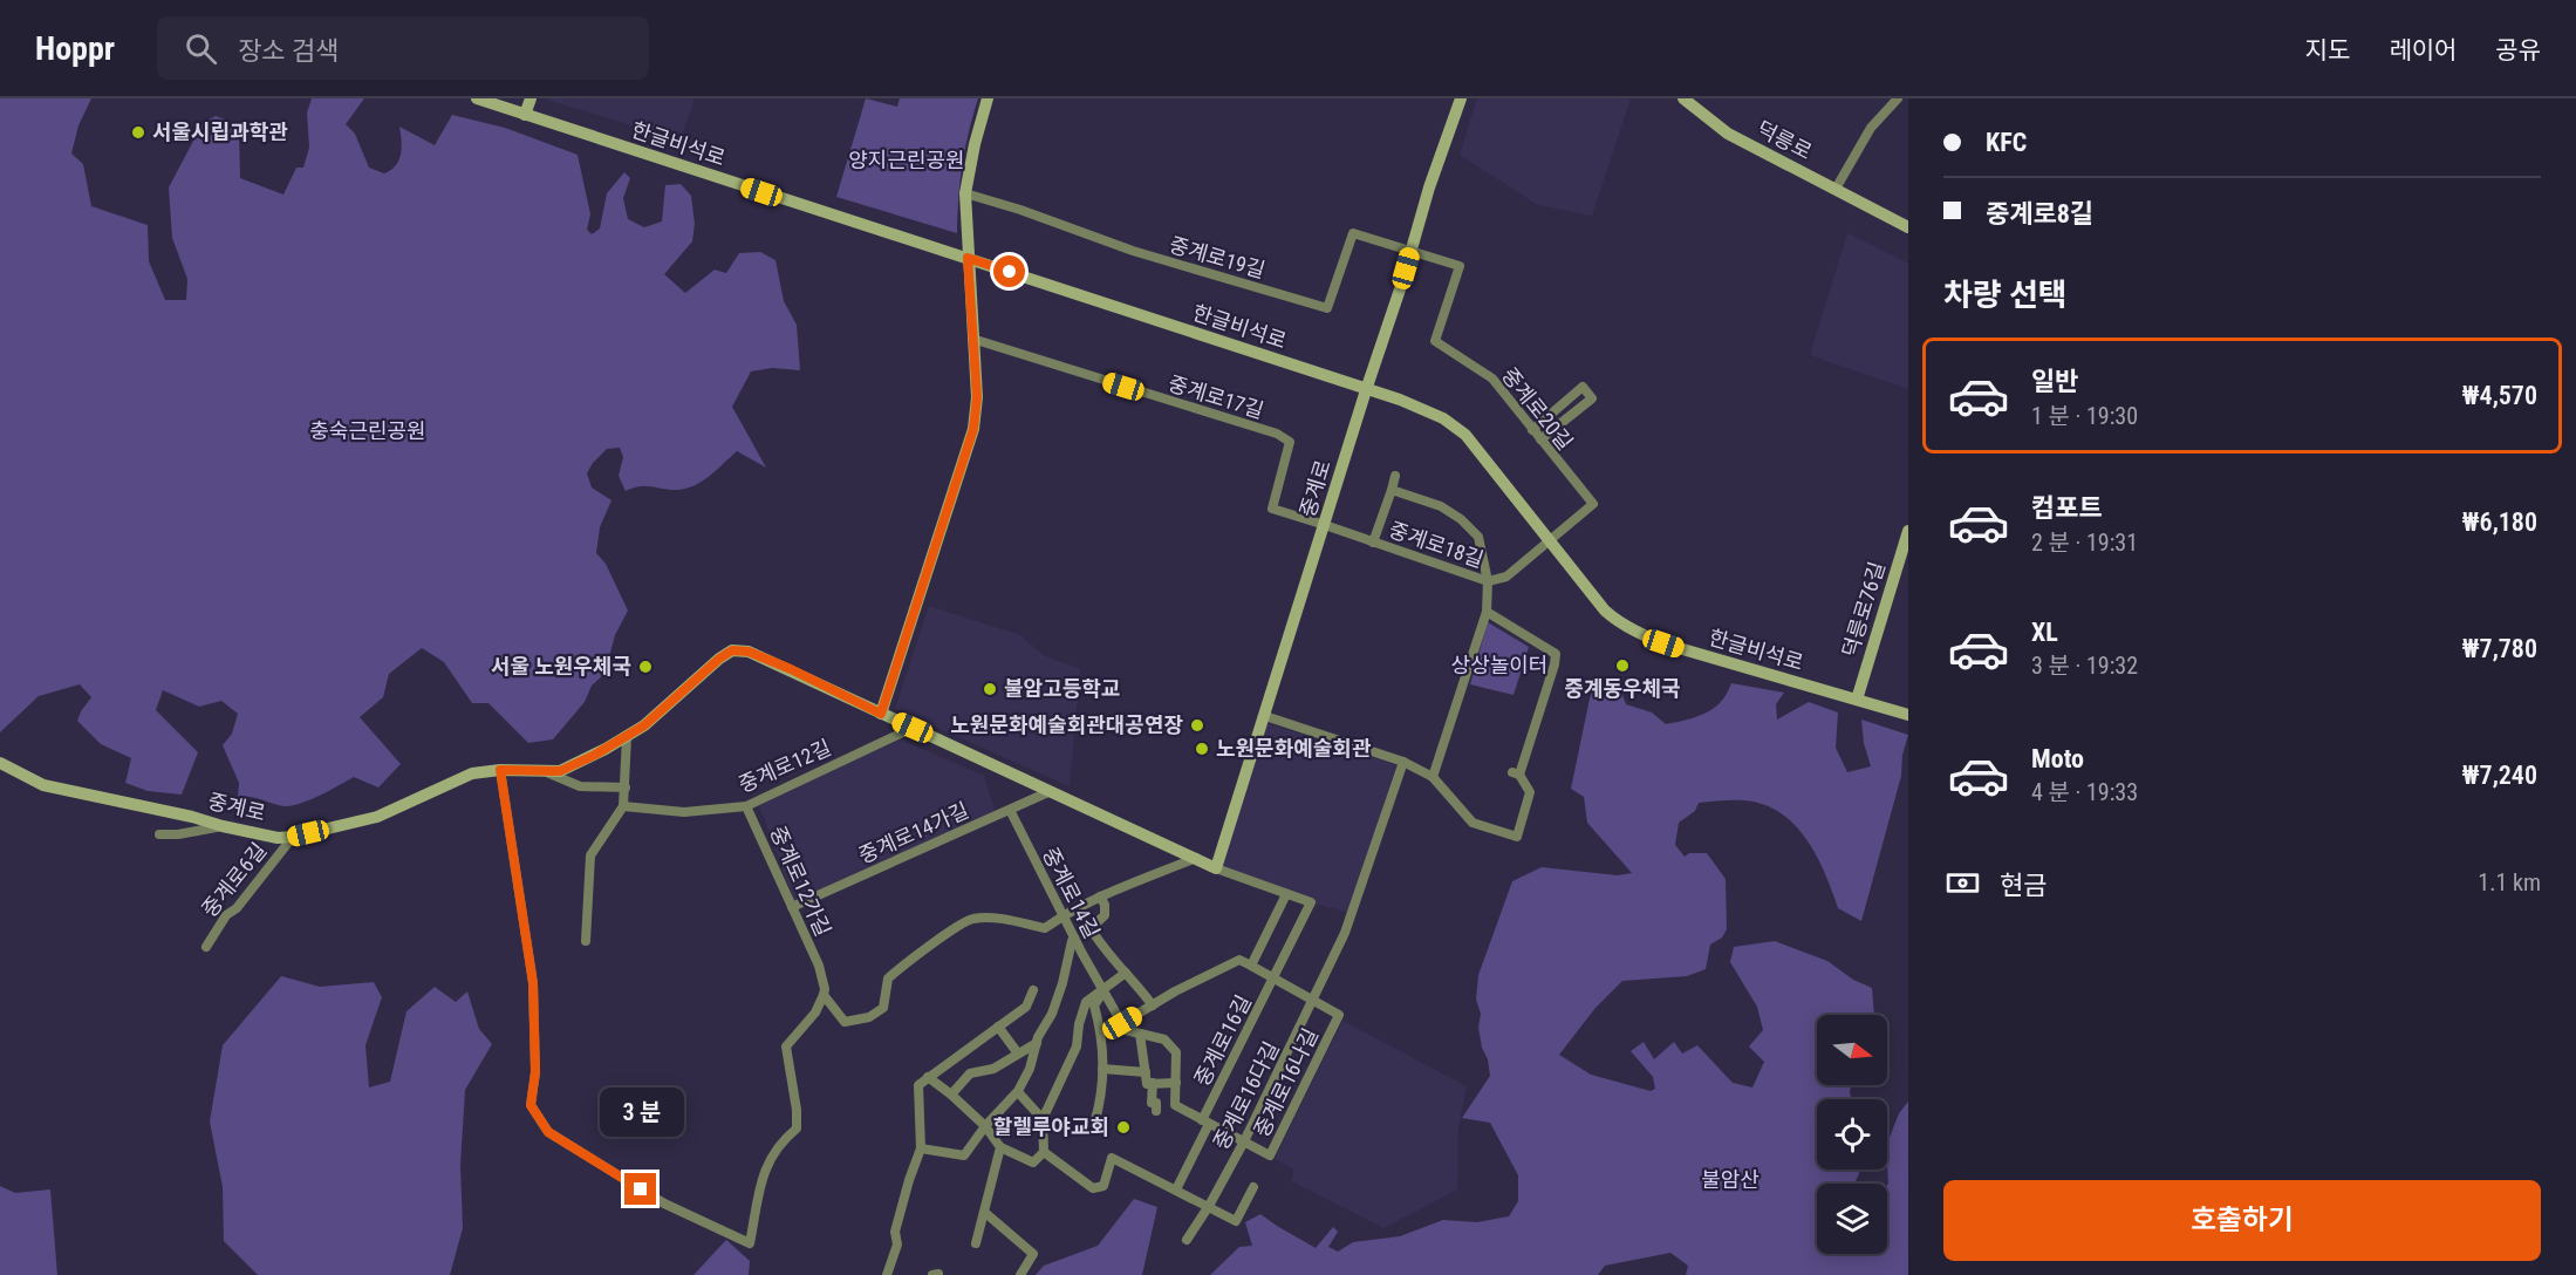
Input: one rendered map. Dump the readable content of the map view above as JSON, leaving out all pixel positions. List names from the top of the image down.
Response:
{
  "streets": {
    "street": [
      "덕릉로",
      "한글비석로",
      "중계로19길",
      "중계로17길",
      "중계로20길",
      "중계로",
      "중계로18길",
      "덕릉로76길",
      "중계로12길",
      "중계로14가길",
      "중계로6길",
      "중계로12가길",
      "중계로14길",
      "중계로16길",
      "중계로16나길",
      "중계로16다길"
    ]
  },
  "crossings": [
    ["한글비석로", "중계로20길"],
    ["한글비석로", "중계로"],
    ["한글비석로", "중계로18길"],
    ["한글비석로", "덕릉로76길"],
    ["중계로19길", "중계로20길"],
    ["중계로19길", "중계로"],
    ["중계로17길", "중계로"],
    ["중계로17길", "중계로18길"],
    ["중계로20길", "중계로"],
    ["중계로20길", "중계로18길"],
    ["중계로", "중계로18길"],
    ["중계로", "중계로12길"],
    ["중계로", "중계로14가길"],
    ["중계로", "중계로6길"],
    ["중계로", "중계로16길"],
    ["중계로12길", "중계로12가길"],
    ["중계로14가길", "중계로12가길"],
    ["중계로14가길", "중계로14길"],
    ["중계로16길", "중계로16나길"],
    ["중계로16나길", "중계로16다길"]
  ],
  "parks": [
    "양지근린공원",
    "충숙근린공원",
    "상상놀이터",
    "불암산"
  ],
  "places": [
    "서울시립과학관",
    "중계동우체국",
    "서울 노원우체국",
    "불암고등학교",
    "노원문화예술회관대공연장",
    "노원문화예술회관",
    "할렐루야교회"
  ],
  "north": "right",
  "page": {
    "header": "Hoppr",
    "search": "장소 검색",
    "nav": ["지도", "레이어", "공유"],
    "banner": ["KFC", "중계로8길"],
    "heading": "차량 선택",
    "list": [
      {
        "name": "일반",
        "note": "1 분 · 19:30",
        "value": "₩4,570"
      },
      {
        "name": "컴포트",
        "note": "2 분 · 19:31",
        "value": "₩6,180"
      },
      {
        "name": "XL",
        "note": "3 분 · 19:32",
        "value": "₩7,780"
      },
      {
        "name": "Moto",
        "note": "4 분 · 19:33",
        "value": "₩7,240"
      }
    ],
    "pay": ["현금", "1.1 km"],
    "bubble": "3 분",
    "buttons": "호출하기"
  }
}
